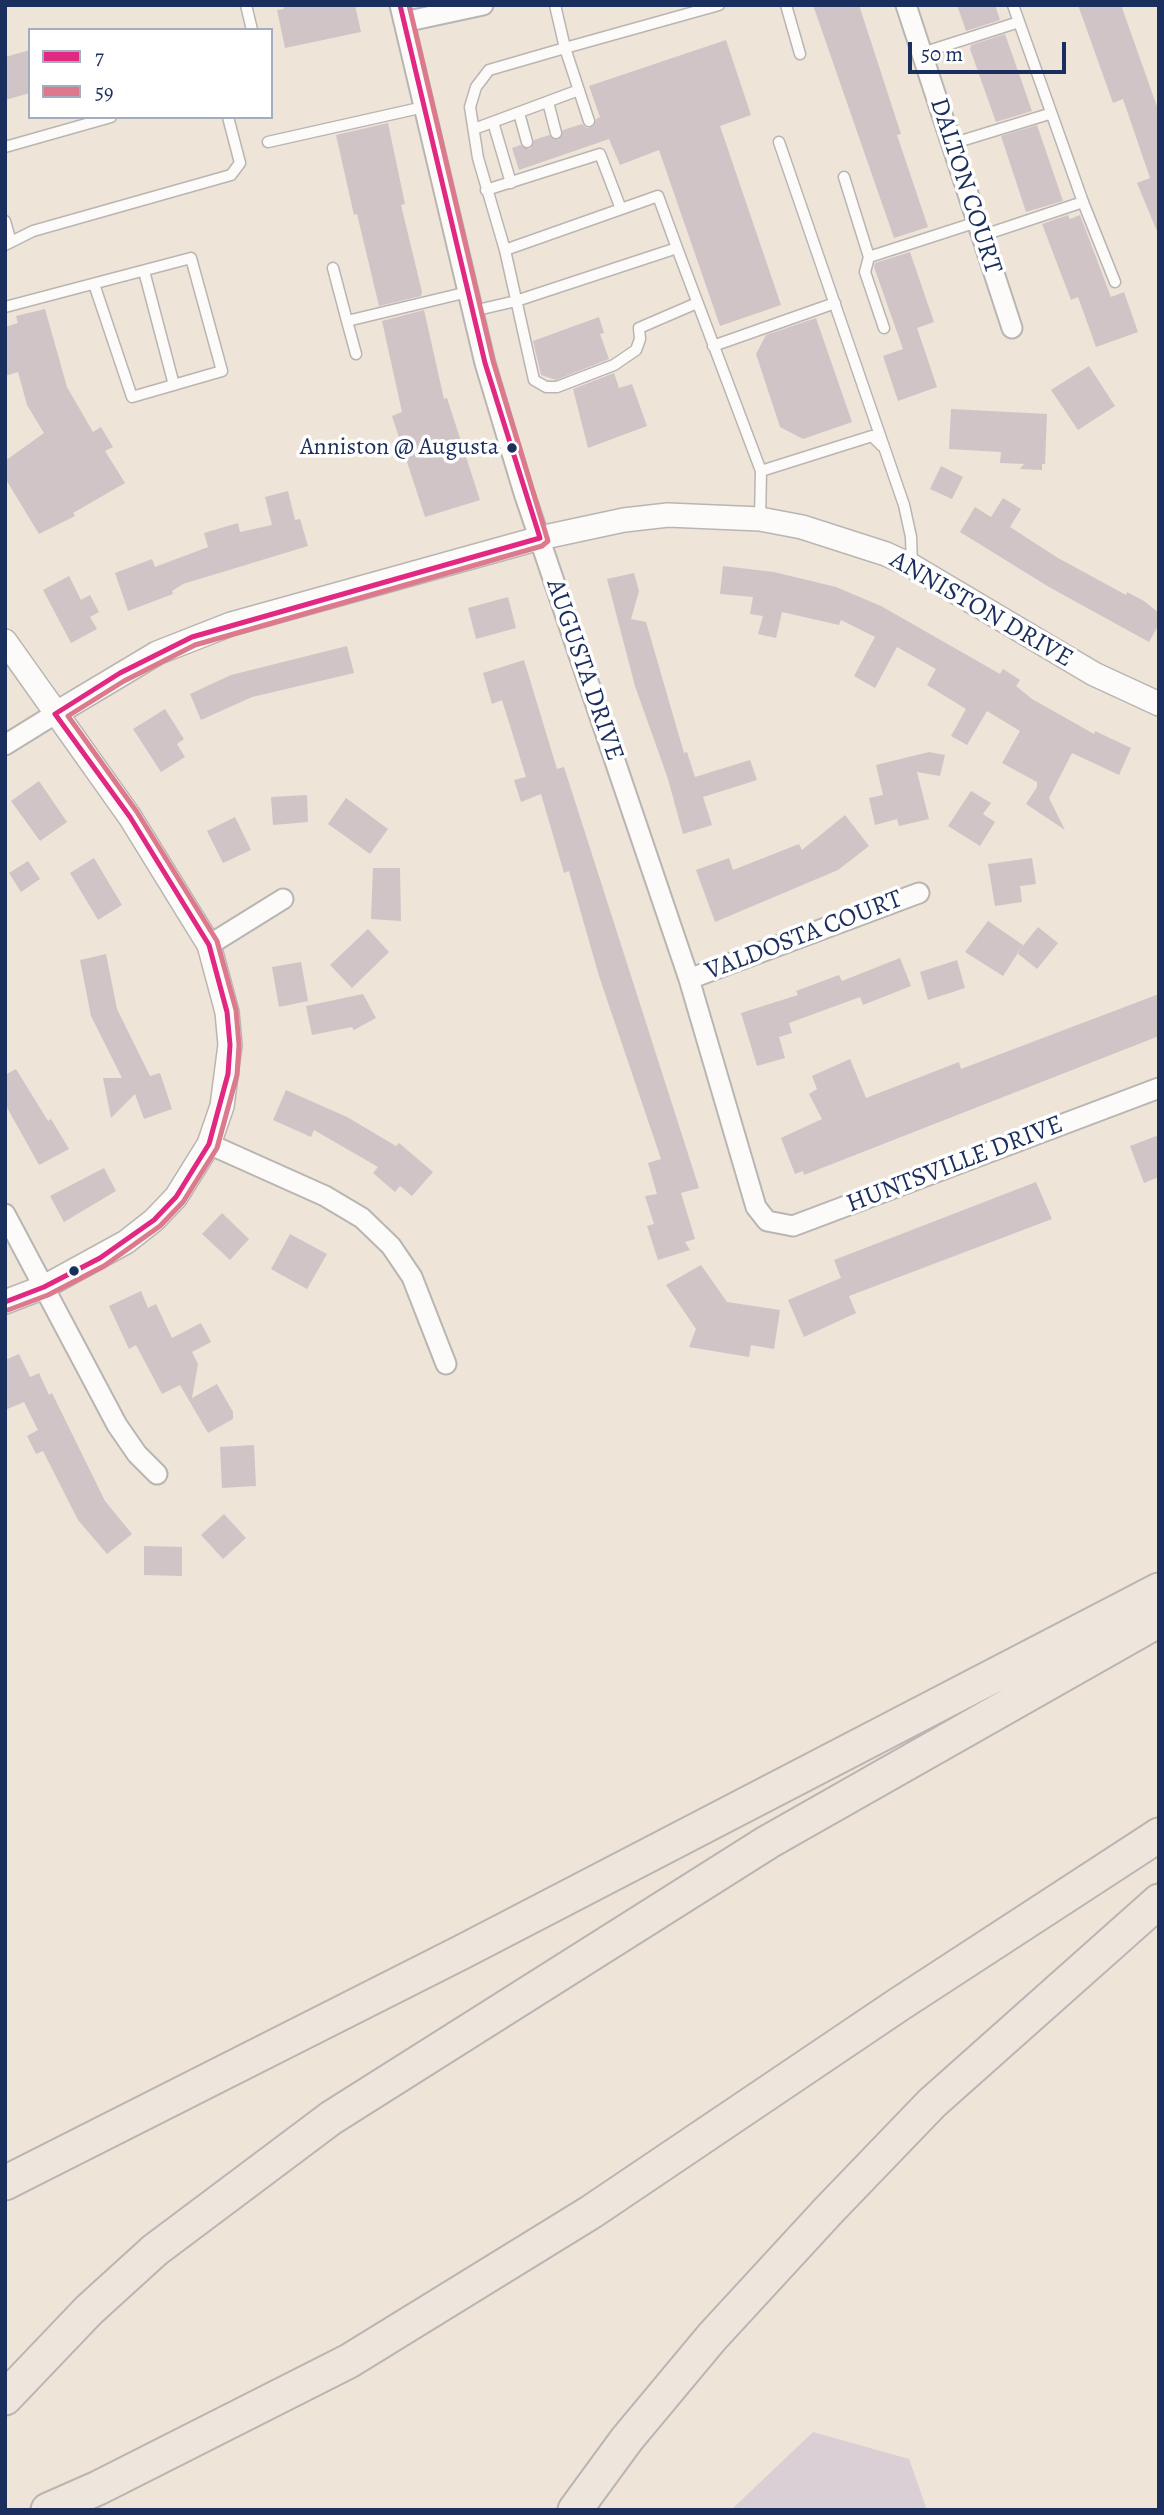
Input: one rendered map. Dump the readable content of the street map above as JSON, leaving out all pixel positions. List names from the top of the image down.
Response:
{
  "streets": {
    "street": [
      "DALTON COURT",
      "ANNISTON DRIVE",
      "AUGUSTA DRIVE",
      "VALDOSTA COURT",
      "HUNTSVILLE DRIVE"
    ]
  },
  "crossings": [
    ["ANNISTON DRIVE", "AUGUSTA DRIVE"],
    ["AUGUSTA DRIVE", "VALDOSTA COURT"],
    ["AUGUSTA DRIVE", "HUNTSVILLE DRIVE"]
  ],
  "places": ["Anniston @ Augusta"],
  "lines": ["transit line 7", "transit line 59"],
  "legend": ["7", "59"],
  "scale_bar": "50 m"
}
